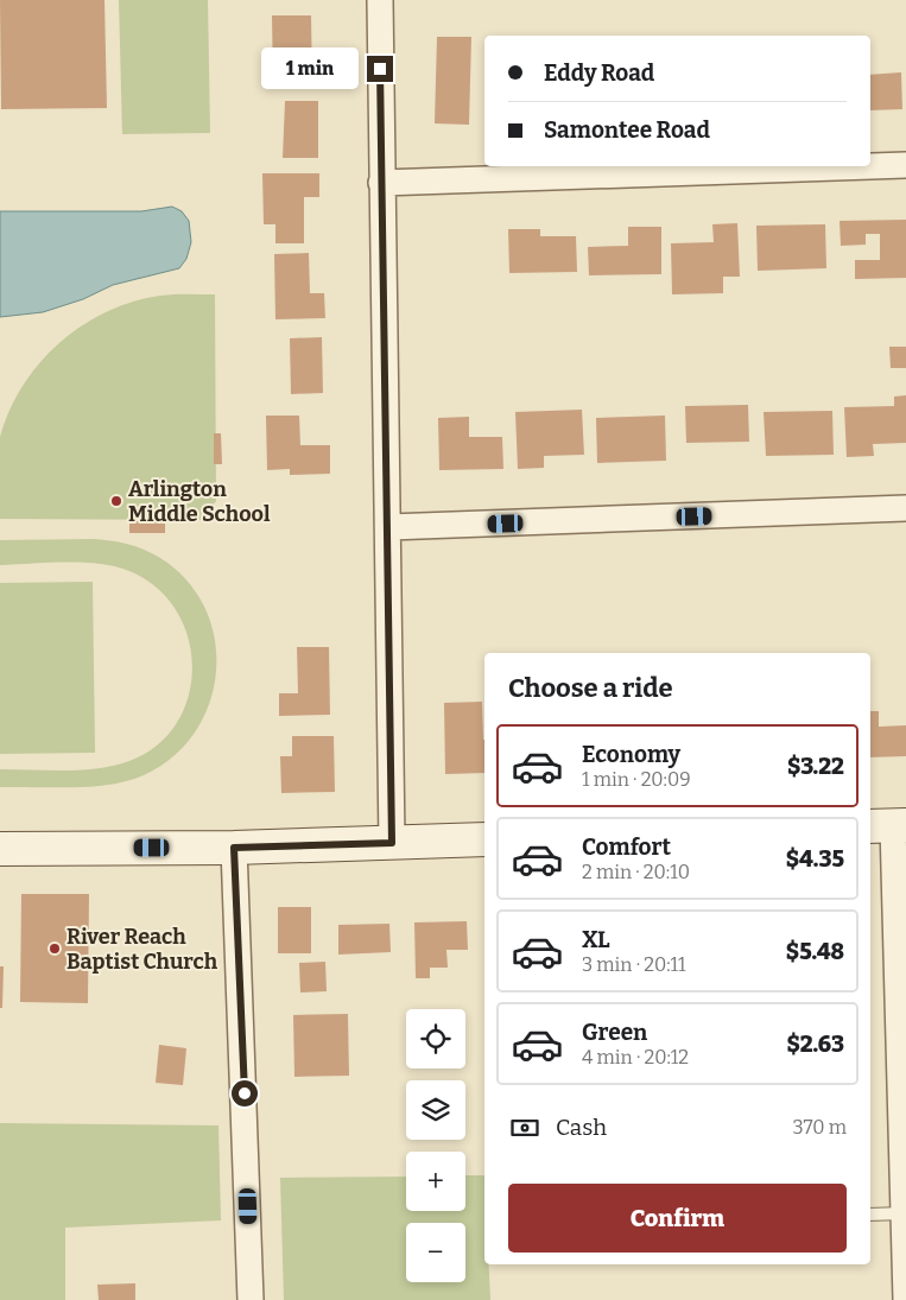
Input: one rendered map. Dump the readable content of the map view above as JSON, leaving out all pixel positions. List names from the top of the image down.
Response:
{
  "places": ["Arlington Middle School", "River Reach Baptist Church"],
  "page": {
    "banner": ["Eddy Road", "Samontee Road"],
    "bubble": "1 min",
    "heading": "Choose a ride",
    "list": [
      {
        "name": "Economy",
        "note": "1 min · 20:09",
        "value": "$3.22"
      },
      {
        "name": "Comfort",
        "note": "2 min · 20:10",
        "value": "$4.35"
      },
      {
        "name": "XL",
        "note": "3 min · 20:11",
        "value": "$5.48"
      },
      {
        "name": "Green",
        "note": "4 min · 20:12",
        "value": "$2.63"
      }
    ],
    "map_buttons": ["+", "−"],
    "pay": ["Cash", "370 m"],
    "buttons": "Confirm"
  }
}
